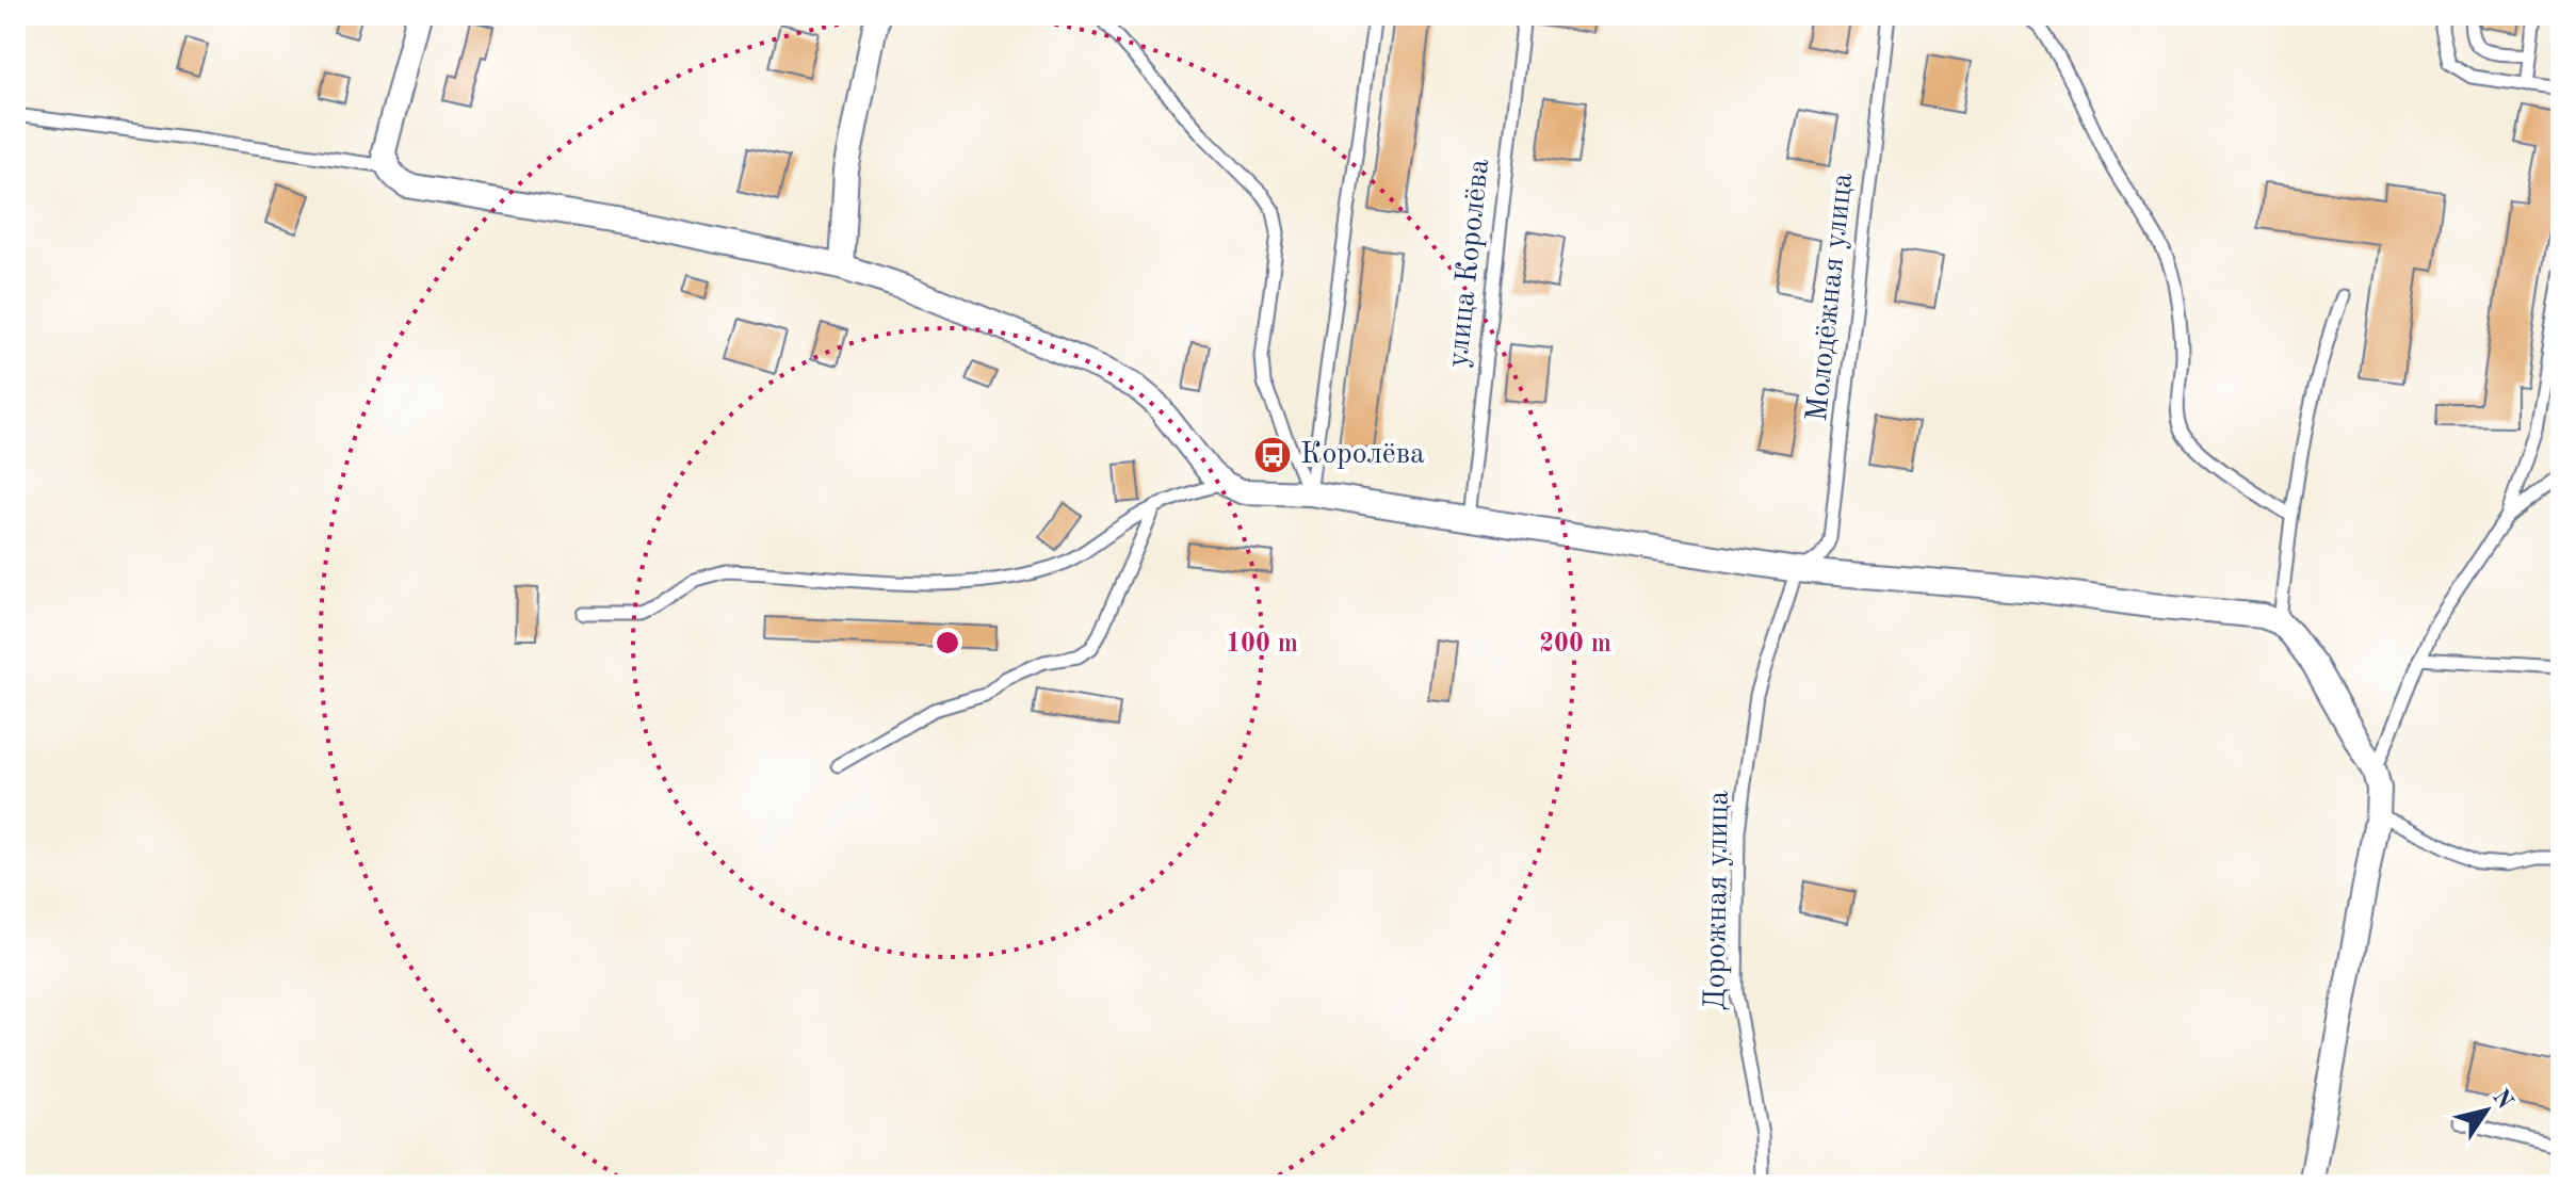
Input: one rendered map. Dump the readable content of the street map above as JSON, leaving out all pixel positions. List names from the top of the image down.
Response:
{
  "streets": {
    "lane": ["улица Королёва", "Молодёжная улица", "Дорожная улица"]
  },
  "crossings": [
    ["Молодёжная улица", "Дорожная улица"]
  ],
  "places": {
    "bus stop": ["Королёва"]
  },
  "north": "top right",
  "rings": ["100 m", "200 m"]
}
